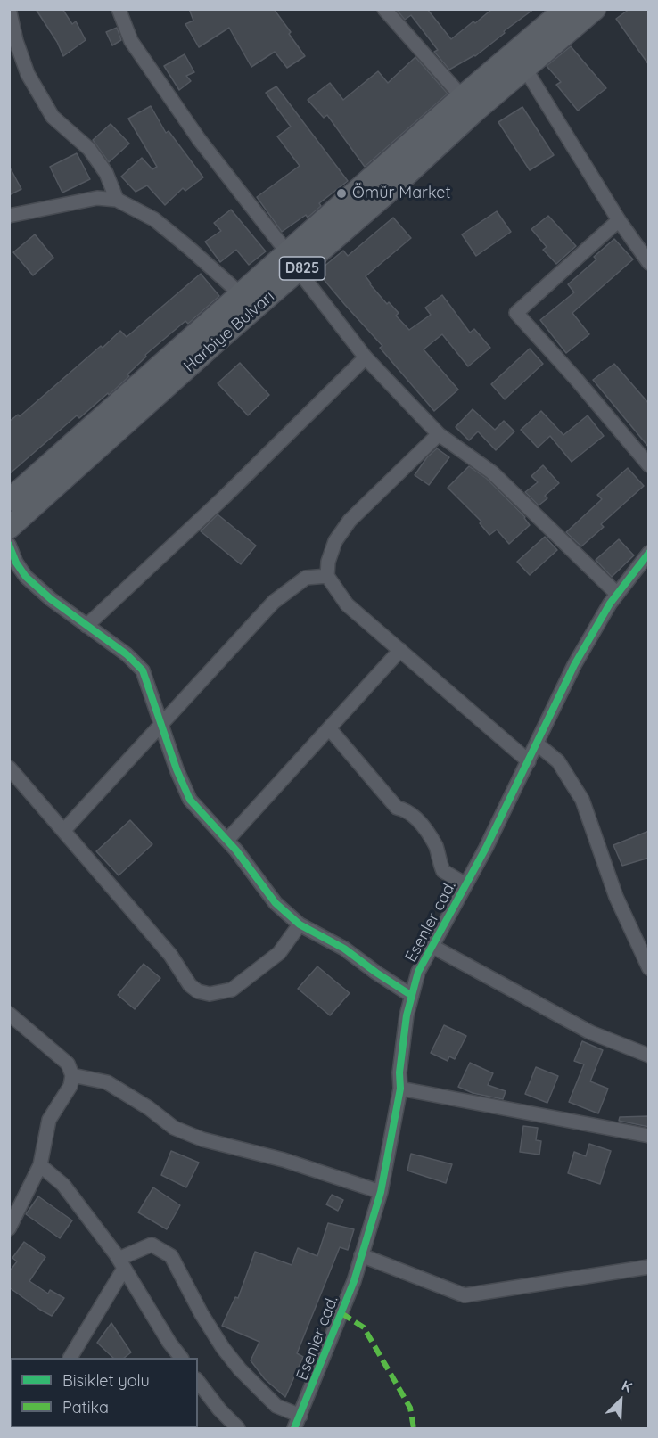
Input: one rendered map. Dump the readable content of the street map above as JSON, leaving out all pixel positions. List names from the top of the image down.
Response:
{
  "streets": {
    "main road": ["D825", "Harbiye Bulvarı"],
    "street": ["Esenler cad."]
  },
  "places": ["Ömür Market"],
  "legend": ["Bisiklet yolu", "Patika"],
  "north": "top right"
}
